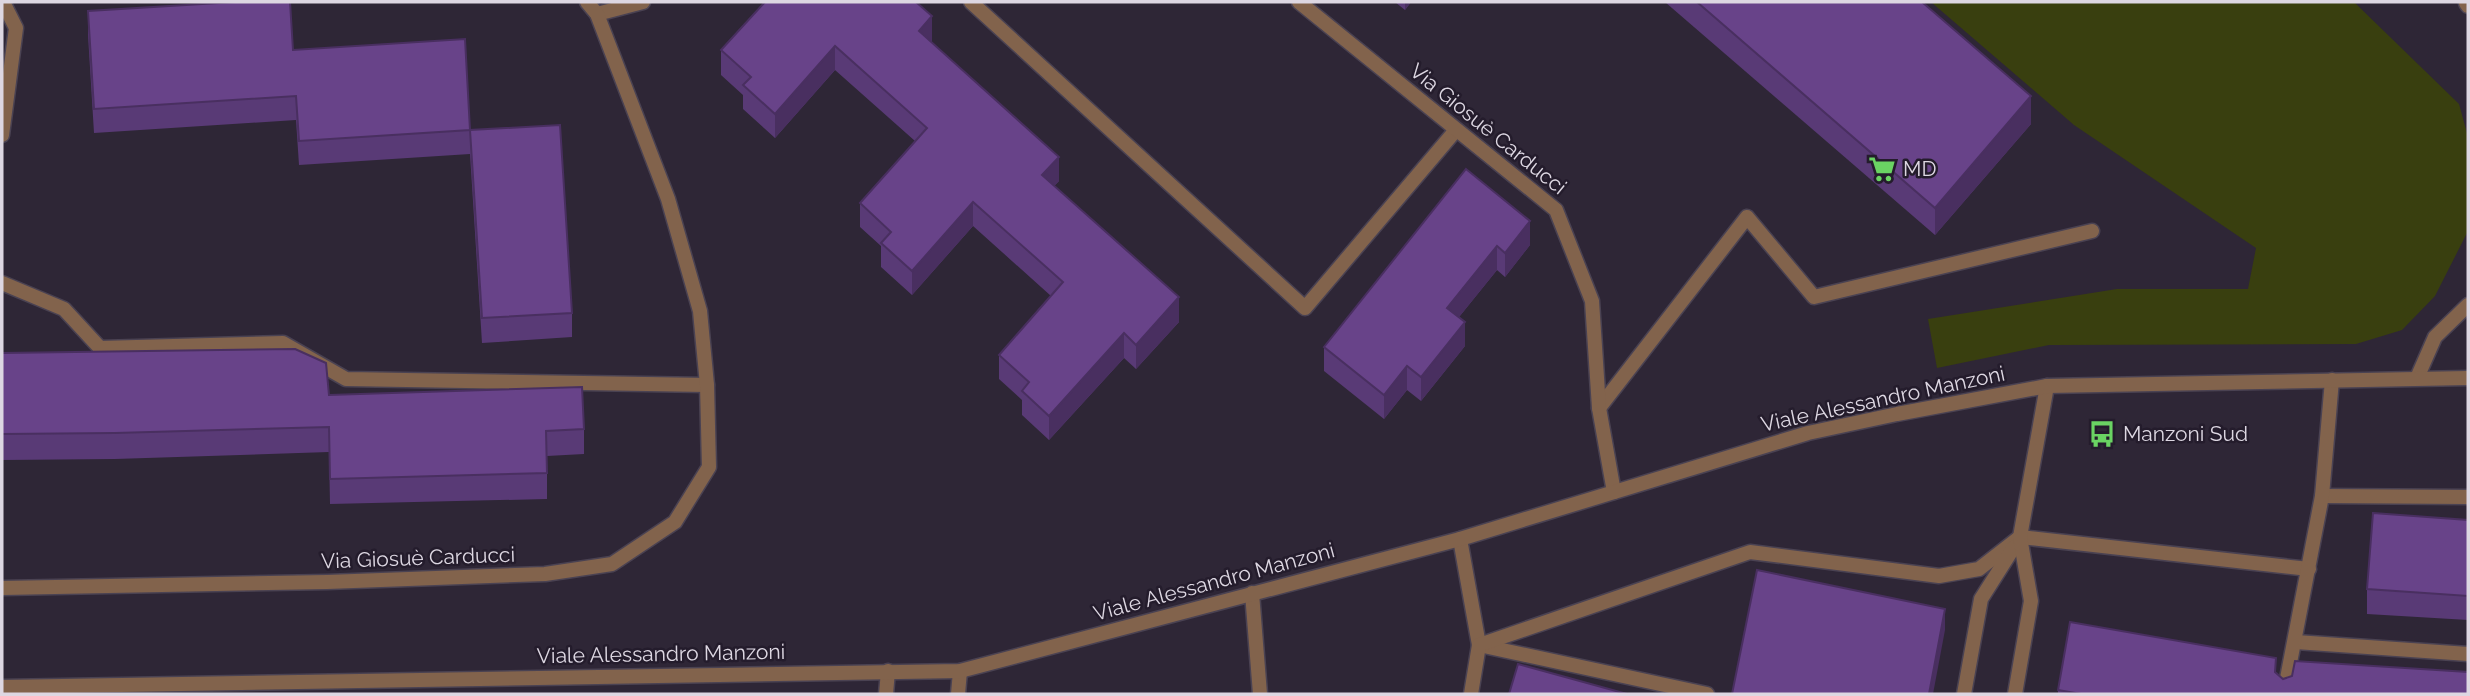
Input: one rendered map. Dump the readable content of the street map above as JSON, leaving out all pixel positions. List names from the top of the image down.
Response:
{
  "streets": {
    "street": ["Via Giosuè Carducci", "Viale Alessandro Manzoni"]
  },
  "crossings": [
    ["Via Giosuè Carducci", "Viale Alessandro Manzoni"]
  ],
  "places": {
    "supermarket": ["MD"],
    "bus stop": ["Manzoni Sud"]
  }
}
